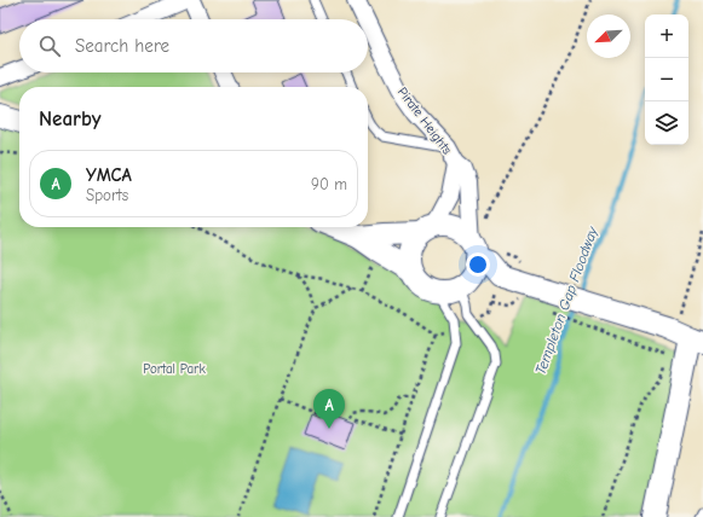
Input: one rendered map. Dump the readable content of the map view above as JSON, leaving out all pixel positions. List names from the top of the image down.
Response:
{
  "streets": {
    "street": ["Pirate Heights"]
  },
  "water": ["Templeton Gap Floodway"],
  "parks": ["Portal Park"],
  "north": "bottom left",
  "page": {
    "map_buttons": ["+", "−"],
    "search": "Search here",
    "heading": "Nearby",
    "list": [
      {
        "mark": "A",
        "name": "YMCA",
        "note": "Sports",
        "value": "90 m"
      }
    ],
    "pins": "A"
  }
}
